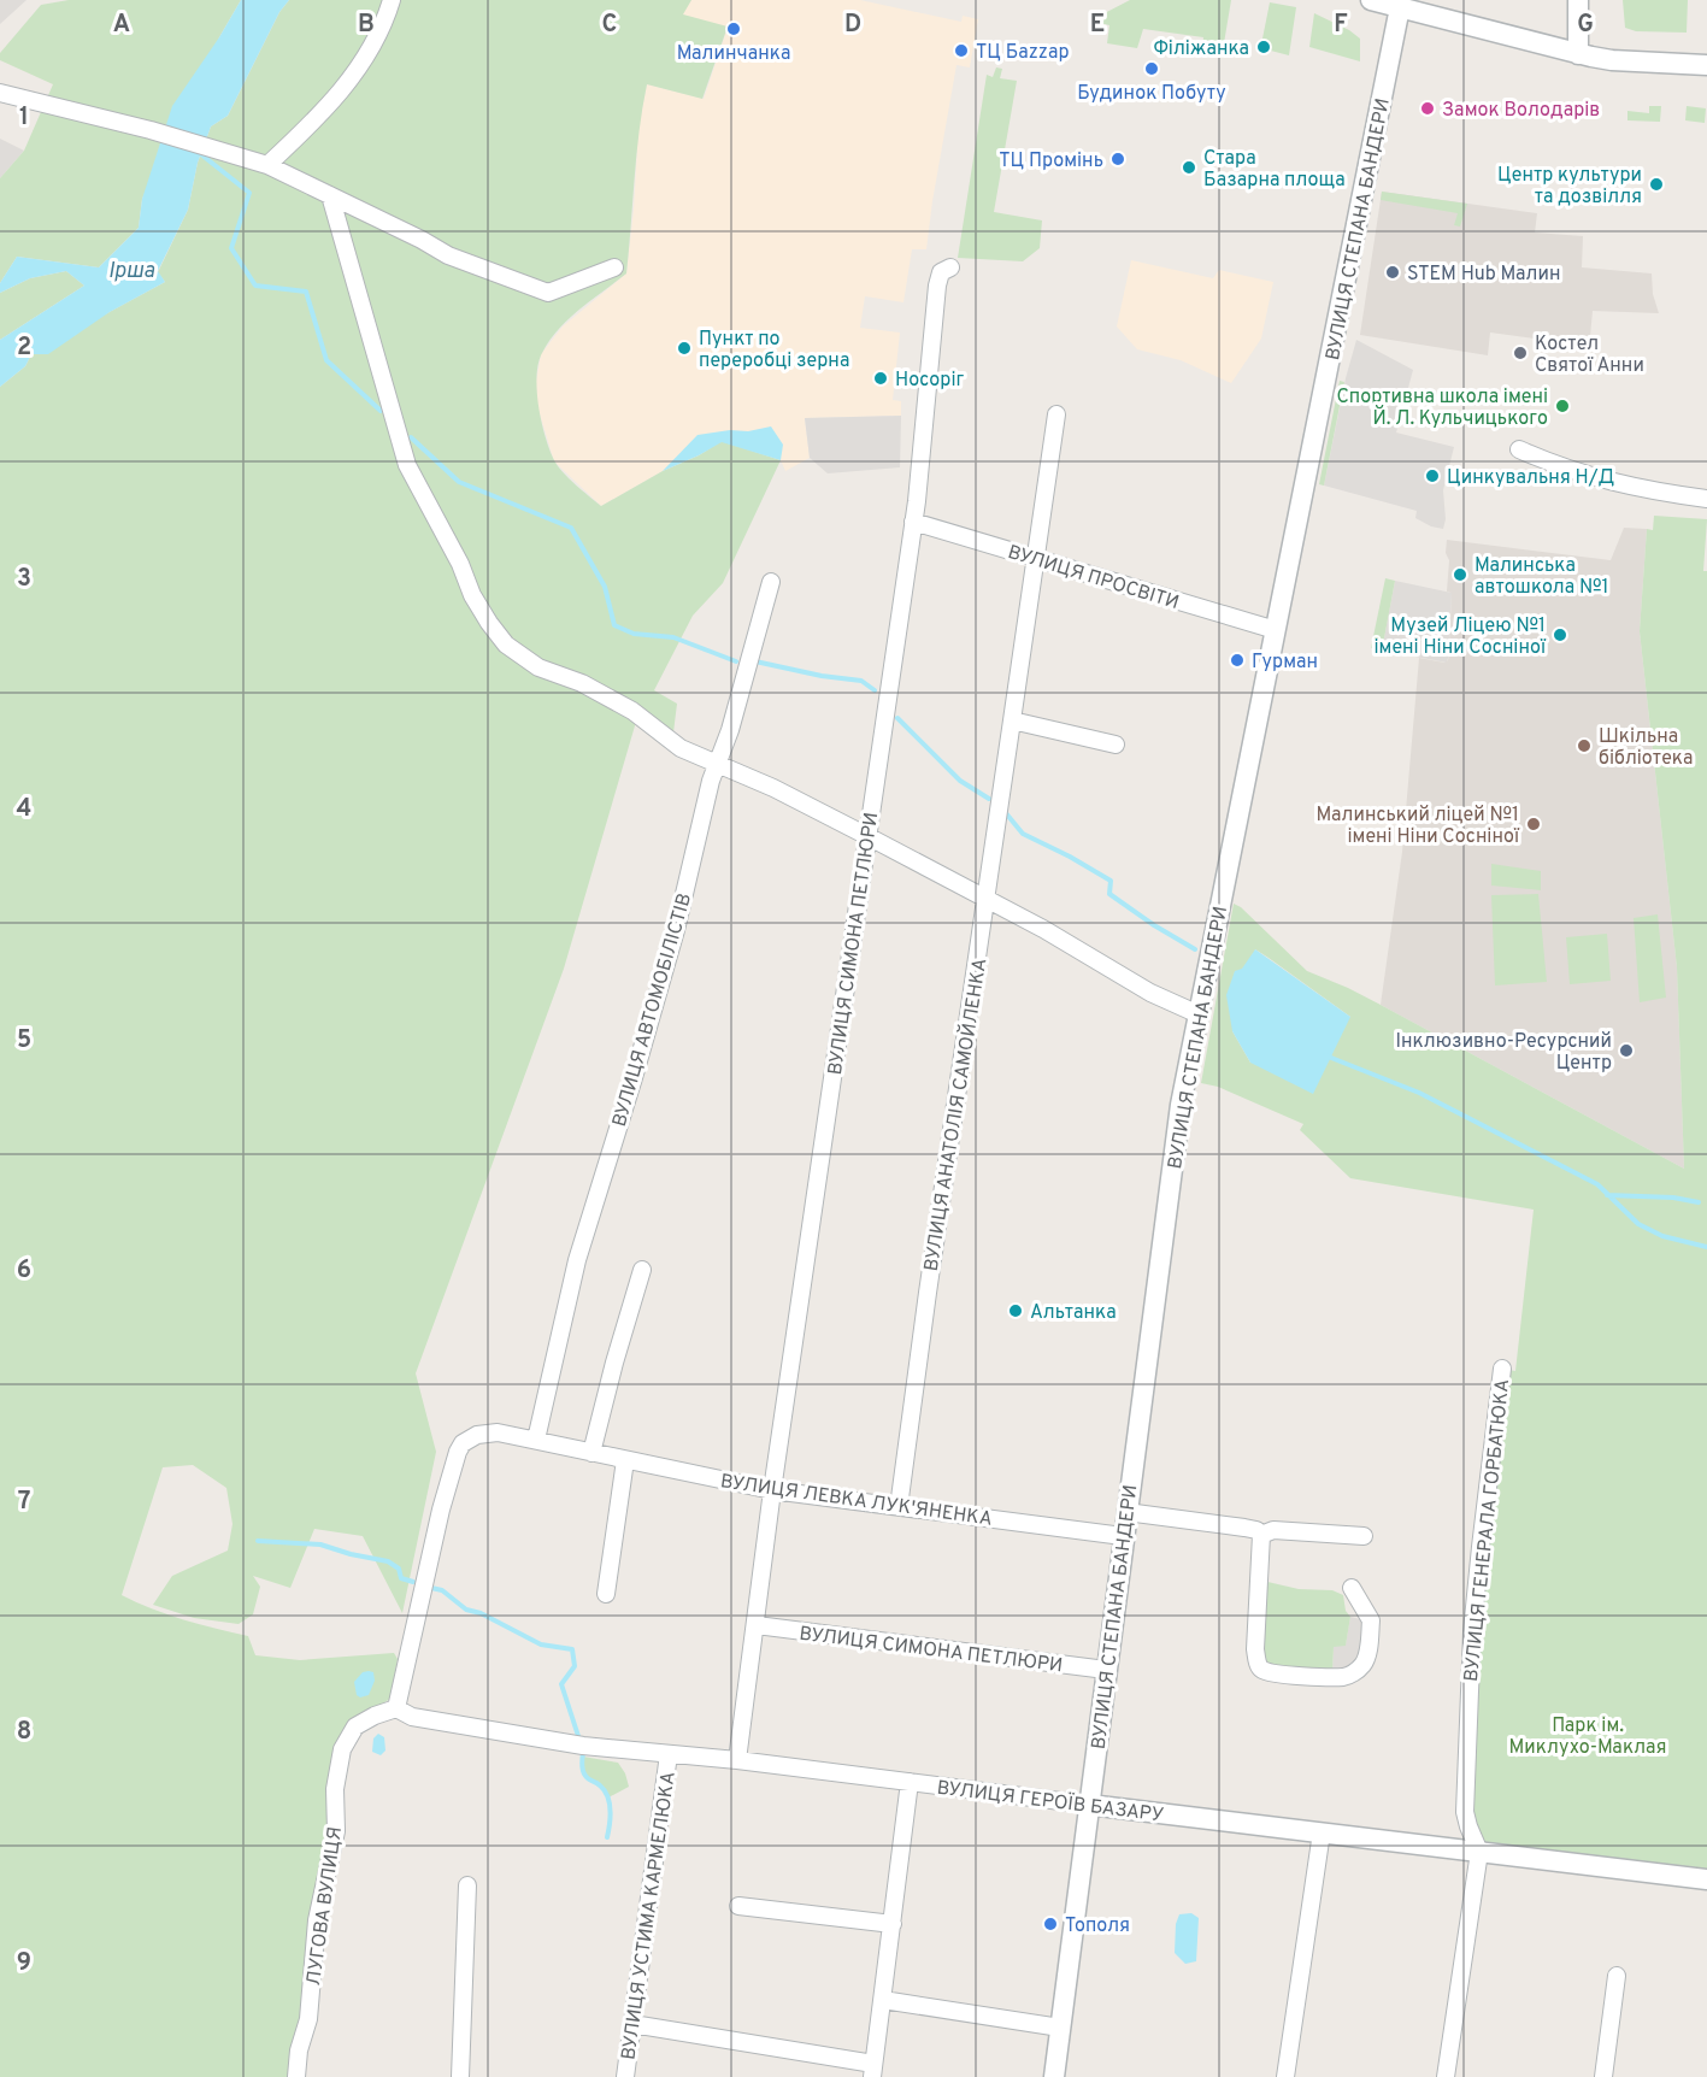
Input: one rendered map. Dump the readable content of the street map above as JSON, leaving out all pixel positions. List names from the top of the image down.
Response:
{
  "streets": {
    "street": [
      "ВУЛИЦЯ СТЕПАНА БАНДЕРИ",
      "ВУЛИЦЯ ПРОСВІТИ",
      "ВУЛИЦЯ СИМОНА ПЕТЛЮРИ",
      "ВУЛИЦЯ АВТОМОБІЛІСТІВ",
      "ВУЛИЦЯ АНАТОЛІЯ САМОЙЛЕНКА",
      "ВУЛИЦЯ ЛЕВКА ЛУК'ЯНЕНКА",
      "ВУЛИЦЯ ГЕНЕРАЛА ГОРБАТЮКА",
      "ВУЛИЦЯ ГЕРОЇВ БАЗАРУ",
      "ЛУГОВА ВУЛИЦЯ",
      "ВУЛИЦЯ УСТИМА КАРМЕЛЮКА"
    ]
  },
  "crossings": [
    ["ВУЛИЦЯ СТЕПАНА БАНДЕРИ", "ВУЛИЦЯ ПРОСВІТИ"],
    ["ВУЛИЦЯ СТЕПАНА БАНДЕРИ", "ВУЛИЦЯ СИМОНА ПЕТЛЮРИ"],
    ["ВУЛИЦЯ СТЕПАНА БАНДЕРИ", "ВУЛИЦЯ ЛЕВКА ЛУК'ЯНЕНКА"],
    ["ВУЛИЦЯ СТЕПАНА БАНДЕРИ", "ВУЛИЦЯ ГЕРОЇВ БАЗАРУ"],
    ["ВУЛИЦЯ ПРОСВІТИ", "ВУЛИЦЯ СИМОНА ПЕТЛЮРИ"],
    ["ВУЛИЦЯ ПРОСВІТИ", "ВУЛИЦЯ АНАТОЛІЯ САМОЙЛЕНКА"],
    ["ВУЛИЦЯ СИМОНА ПЕТЛЮРИ", "ВУЛИЦЯ ЛЕВКА ЛУК'ЯНЕНКА"],
    ["ВУЛИЦЯ СИМОНА ПЕТЛЮРИ", "ВУЛИЦЯ ГЕРОЇВ БАЗАРУ"],
    ["ВУЛИЦЯ АВТОМОБІЛІСТІВ", "ВУЛИЦЯ ЛЕВКА ЛУК'ЯНЕНКА"],
    ["ВУЛИЦЯ АНАТОЛІЯ САМОЙЛЕНКА", "ВУЛИЦЯ ЛЕВКА ЛУК'ЯНЕНКА"],
    ["ВУЛИЦЯ ЛЕВКА ЛУК'ЯНЕНКА", "ВУЛИЦЯ ГЕРОЇВ БАЗАРУ"],
    ["ВУЛИЦЯ ЛЕВКА ЛУК'ЯНЕНКА", "ЛУГОВА ВУЛИЦЯ"],
    ["ВУЛИЦЯ ГЕНЕРАЛА ГОРБАТЮКА", "ВУЛИЦЯ ГЕРОЇВ БАЗАРУ"],
    ["ВУЛИЦЯ ГЕРОЇВ БАЗАРУ", "ЛУГОВА ВУЛИЦЯ"],
    ["ВУЛИЦЯ ГЕРОЇВ БАЗАРУ", "ВУЛИЦЯ УСТИМА КАРМЕЛЮКА"]
  ],
  "water": ["Ірша"],
  "parks": ["Парк ім. Миклухо-Маклая"],
  "places": [
    "Малинчанка",
    "Філіжанка",
    "ТЦ Баzzар",
    "Будинок Побуту",
    "Замок Володарів",
    "ТЦ Промінь",
    "Стара Базарна площа",
    "Центр культури та дозвілля",
    "STEM Hub Малин",
    "Пункт по переробці зерна",
    "Костел Святої Анни",
    "Носоріг",
    "Спортивна школа імені Й. Л. Кульчицького",
    "Цинкувальня Н/Д",
    "Малинська автошкола №1",
    "Музей Ліцею №1 імені Ніни Сосніної",
    "Гурман",
    "Шкільна бібліотека",
    "Малинський ліцей №1 імені Ніни Сосніної",
    "Інклюзивно-Ресурсний Центр",
    "Альтанка",
    "Тополя"
  ],
  "grid": {
    "columns": [
      "A",
      "B",
      "C",
      "D",
      "E",
      "F",
      "G"
    ],
    "rows": [
      "1",
      "2",
      "3",
      "4",
      "5",
      "6",
      "7",
      "8",
      "9"
    ]
  }
}
